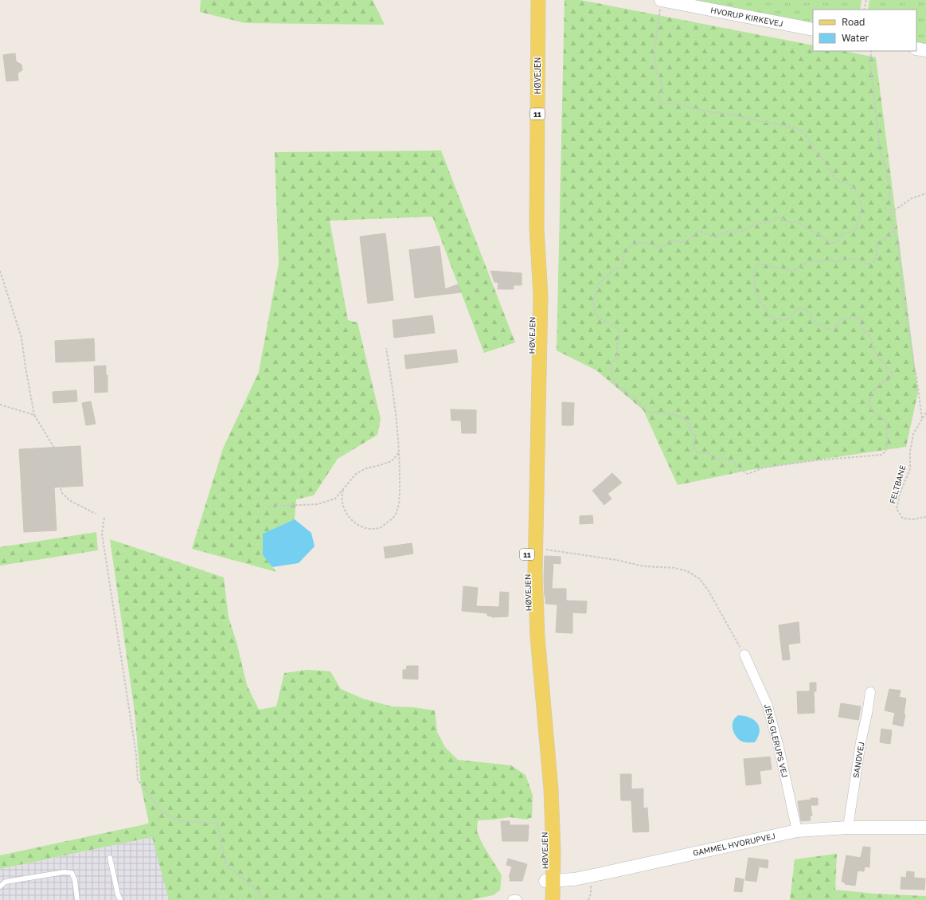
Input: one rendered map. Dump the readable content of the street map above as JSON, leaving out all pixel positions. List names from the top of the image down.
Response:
{
  "streets": {
    "main road": ["HØVEJEN", "11"],
    "street": [
      "HVORUP KIRKEVEJ",
      "JENS GLERUPS VEJ",
      "SANDVEJ",
      "GAMMEL HVORUPVEJ"
    ],
    "path": ["FELTBANE"]
  },
  "crossings": [
    ["HØVEJEN", "GAMMEL HVORUPVEJ"],
    ["JENS GLERUPS VEJ", "GAMMEL HVORUPVEJ"],
    ["SANDVEJ", "GAMMEL HVORUPVEJ"]
  ],
  "legend": ["Road", "Water"]
}
